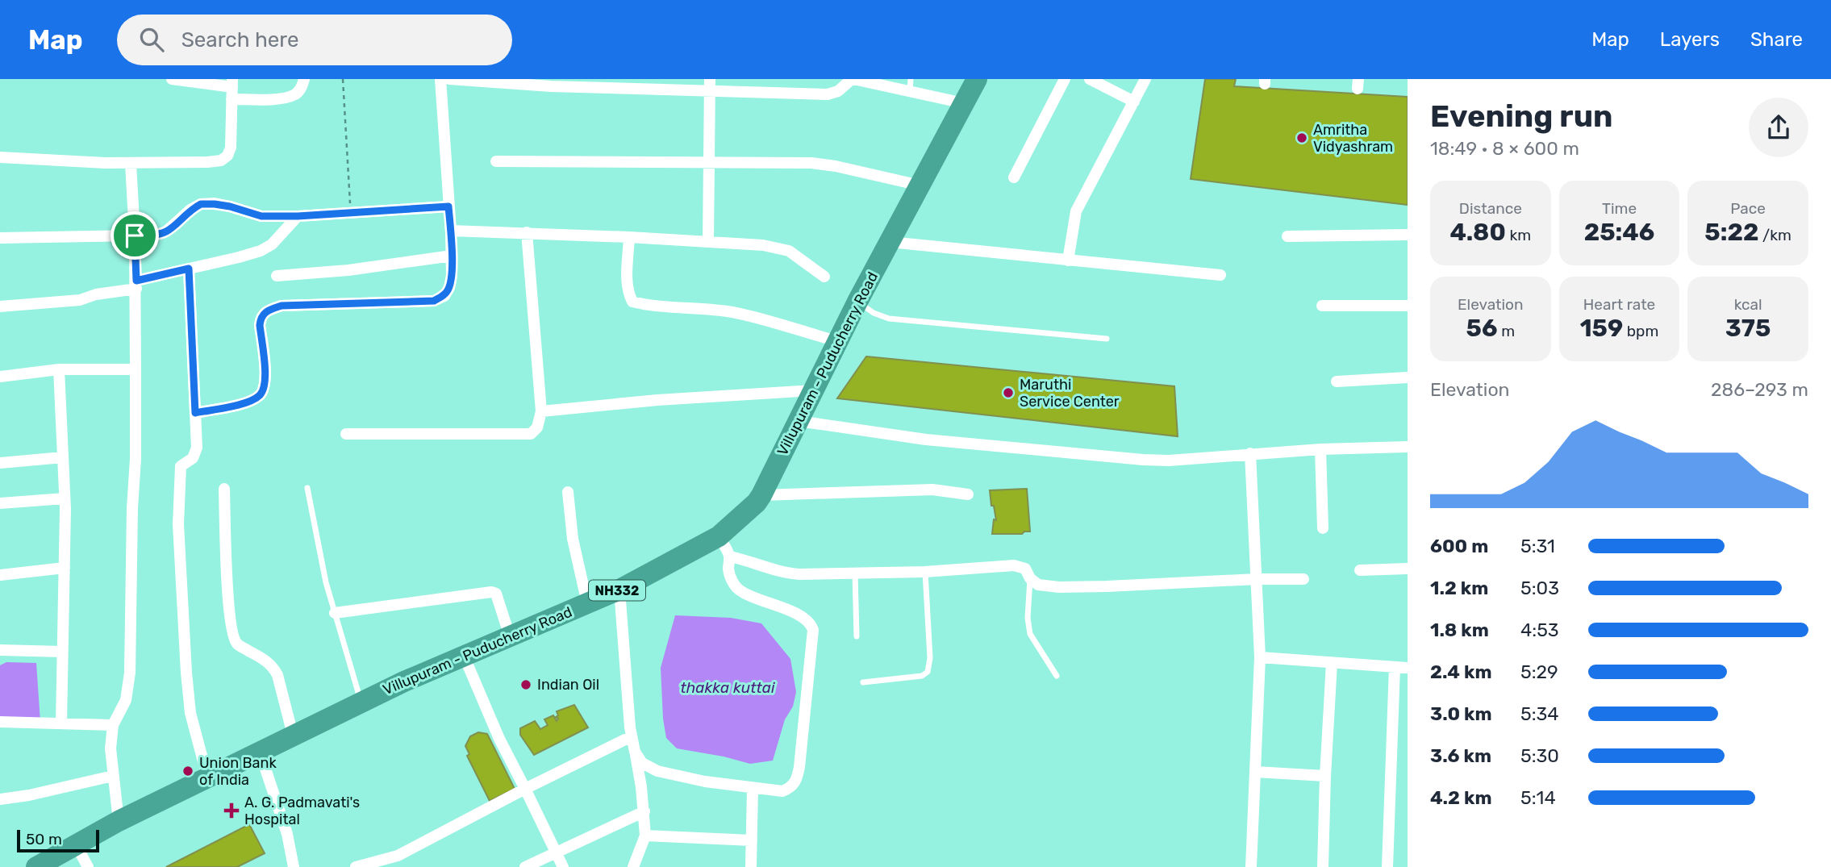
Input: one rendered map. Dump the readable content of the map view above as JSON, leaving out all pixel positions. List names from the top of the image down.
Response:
{
  "streets": {
    "highway": ["Villupuram - Puducherry Road", "NH332"]
  },
  "water": ["thakka kuttai"],
  "places": {
    "other": [
      "Amritha Vidyashram",
      "Maruthi Service Center",
      "Indian Oil",
      "Union Bank of India"
    ],
    "health": ["A. G. Padmavati's Hospital"]
  },
  "scale_bar": "50 m",
  "page": {
    "header": "Map",
    "search": "Search here",
    "nav": ["Map", "Layers", "Share"],
    "heading": ["Evening run", "18:49 · 8 × 600 m"],
    "stats": [
      ["Distance", "4.80 km"],
      ["Time", "25:46"],
      ["Pace", "5:22 /km"],
      ["Elevation", "56 m"],
      ["Heart rate", "159 bpm"],
      ["kcal", "375"]
    ],
    "chart": ["Elevation", "286–293 m"],
    "list": [
      {
        "name": "600 m",
        "note": "5:31"
      },
      {
        "name": "1.2 km",
        "note": "5:03"
      },
      {
        "name": "1.8 km",
        "note": "4:53"
      },
      {
        "name": "2.4 km",
        "note": "5:29"
      },
      {
        "name": "3.0 km",
        "note": "5:34"
      },
      {
        "name": "3.6 km",
        "note": "5:30"
      },
      {
        "name": "4.2 km",
        "note": "5:14"
      }
    ],
    "scale": "50 m"
  }
}
